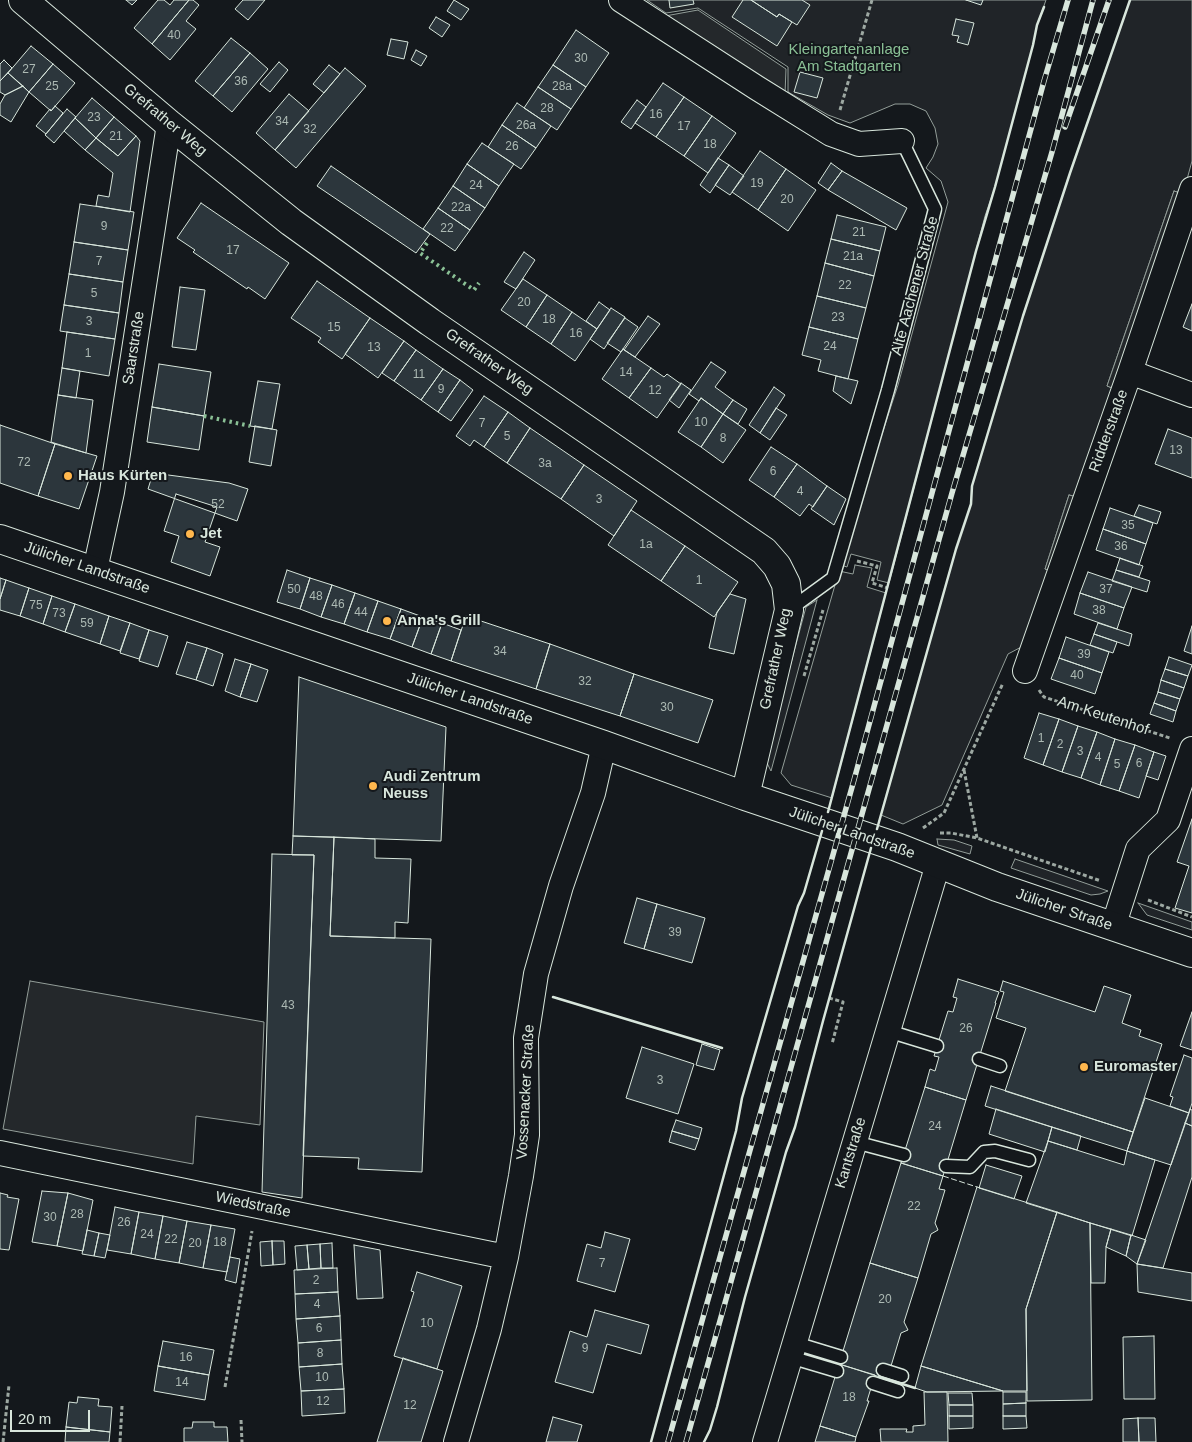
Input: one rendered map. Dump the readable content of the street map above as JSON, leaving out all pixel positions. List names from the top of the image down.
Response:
{
  "streets": {
    "main road": ["Grefrather Weg", "Jülicher Landstraße", "Jülicher Straße"],
    "street": [
      "Alte Aachener Straße",
      "Saarstraße",
      "Ridderstraße",
      "Vossenacker Straße",
      "Kantstraße",
      "Wiedstraße"
    ],
    "path": ["Am Keutenhof"]
  },
  "crossings": [
    ["Grefrather Weg", "Alte Aachener Straße"],
    ["Grefrather Weg", "Saarstraße"],
    ["Grefrather Weg", "Jülicher Landstraße"],
    ["Saarstraße", "Jülicher Landstraße"],
    ["Ridderstraße", "Am Keutenhof"],
    ["Jülicher Landstraße", "Jülicher Straße"],
    ["Jülicher Landstraße", "Vossenacker Straße"],
    ["Jülicher Landstraße", "Kantstraße"],
    ["Jülicher Straße", "Kantstraße"],
    ["Vossenacker Straße", "Wiedstraße"]
  ],
  "parks": ["Kleingartenanlage Am Stadtgarten"],
  "places": [
    "Haus Kürten",
    "Jet",
    "Anna's Grill",
    "Audi Zentrum Neuss",
    "Euromaster"
  ],
  "house_numbers": [
    "40",
    "30",
    "27",
    "36",
    "25",
    "28a",
    "28",
    "16",
    "23",
    "34",
    "26a",
    "17",
    "32",
    "21",
    "18",
    "26",
    "19",
    "24",
    "20",
    "22a",
    "9",
    "22",
    "21",
    "17",
    "21a",
    "7",
    "22",
    "5",
    "20",
    "23",
    "18",
    "3",
    "15",
    "16",
    "24",
    "13",
    "1",
    "14",
    "11",
    "9",
    "12",
    "10",
    "7",
    "5",
    "8",
    "13",
    "72",
    "3a",
    "6",
    "4",
    "3",
    "52",
    "35",
    "1a",
    "36",
    "1",
    "50",
    "37",
    "48",
    "46",
    "75",
    "38",
    "44",
    "73",
    "59",
    "34",
    "39",
    "40",
    "32",
    "30",
    "1",
    "2",
    "3",
    "4",
    "6",
    "5",
    "39",
    "43",
    "26",
    "3",
    "24",
    "22",
    "28",
    "30",
    "26",
    "24",
    "22",
    "18",
    "20",
    "7",
    "2",
    "20",
    "4",
    "10",
    "6",
    "9",
    "8",
    "16",
    "10",
    "14",
    "18",
    "12",
    "12"
  ],
  "scale_bar": "20 m"
}
